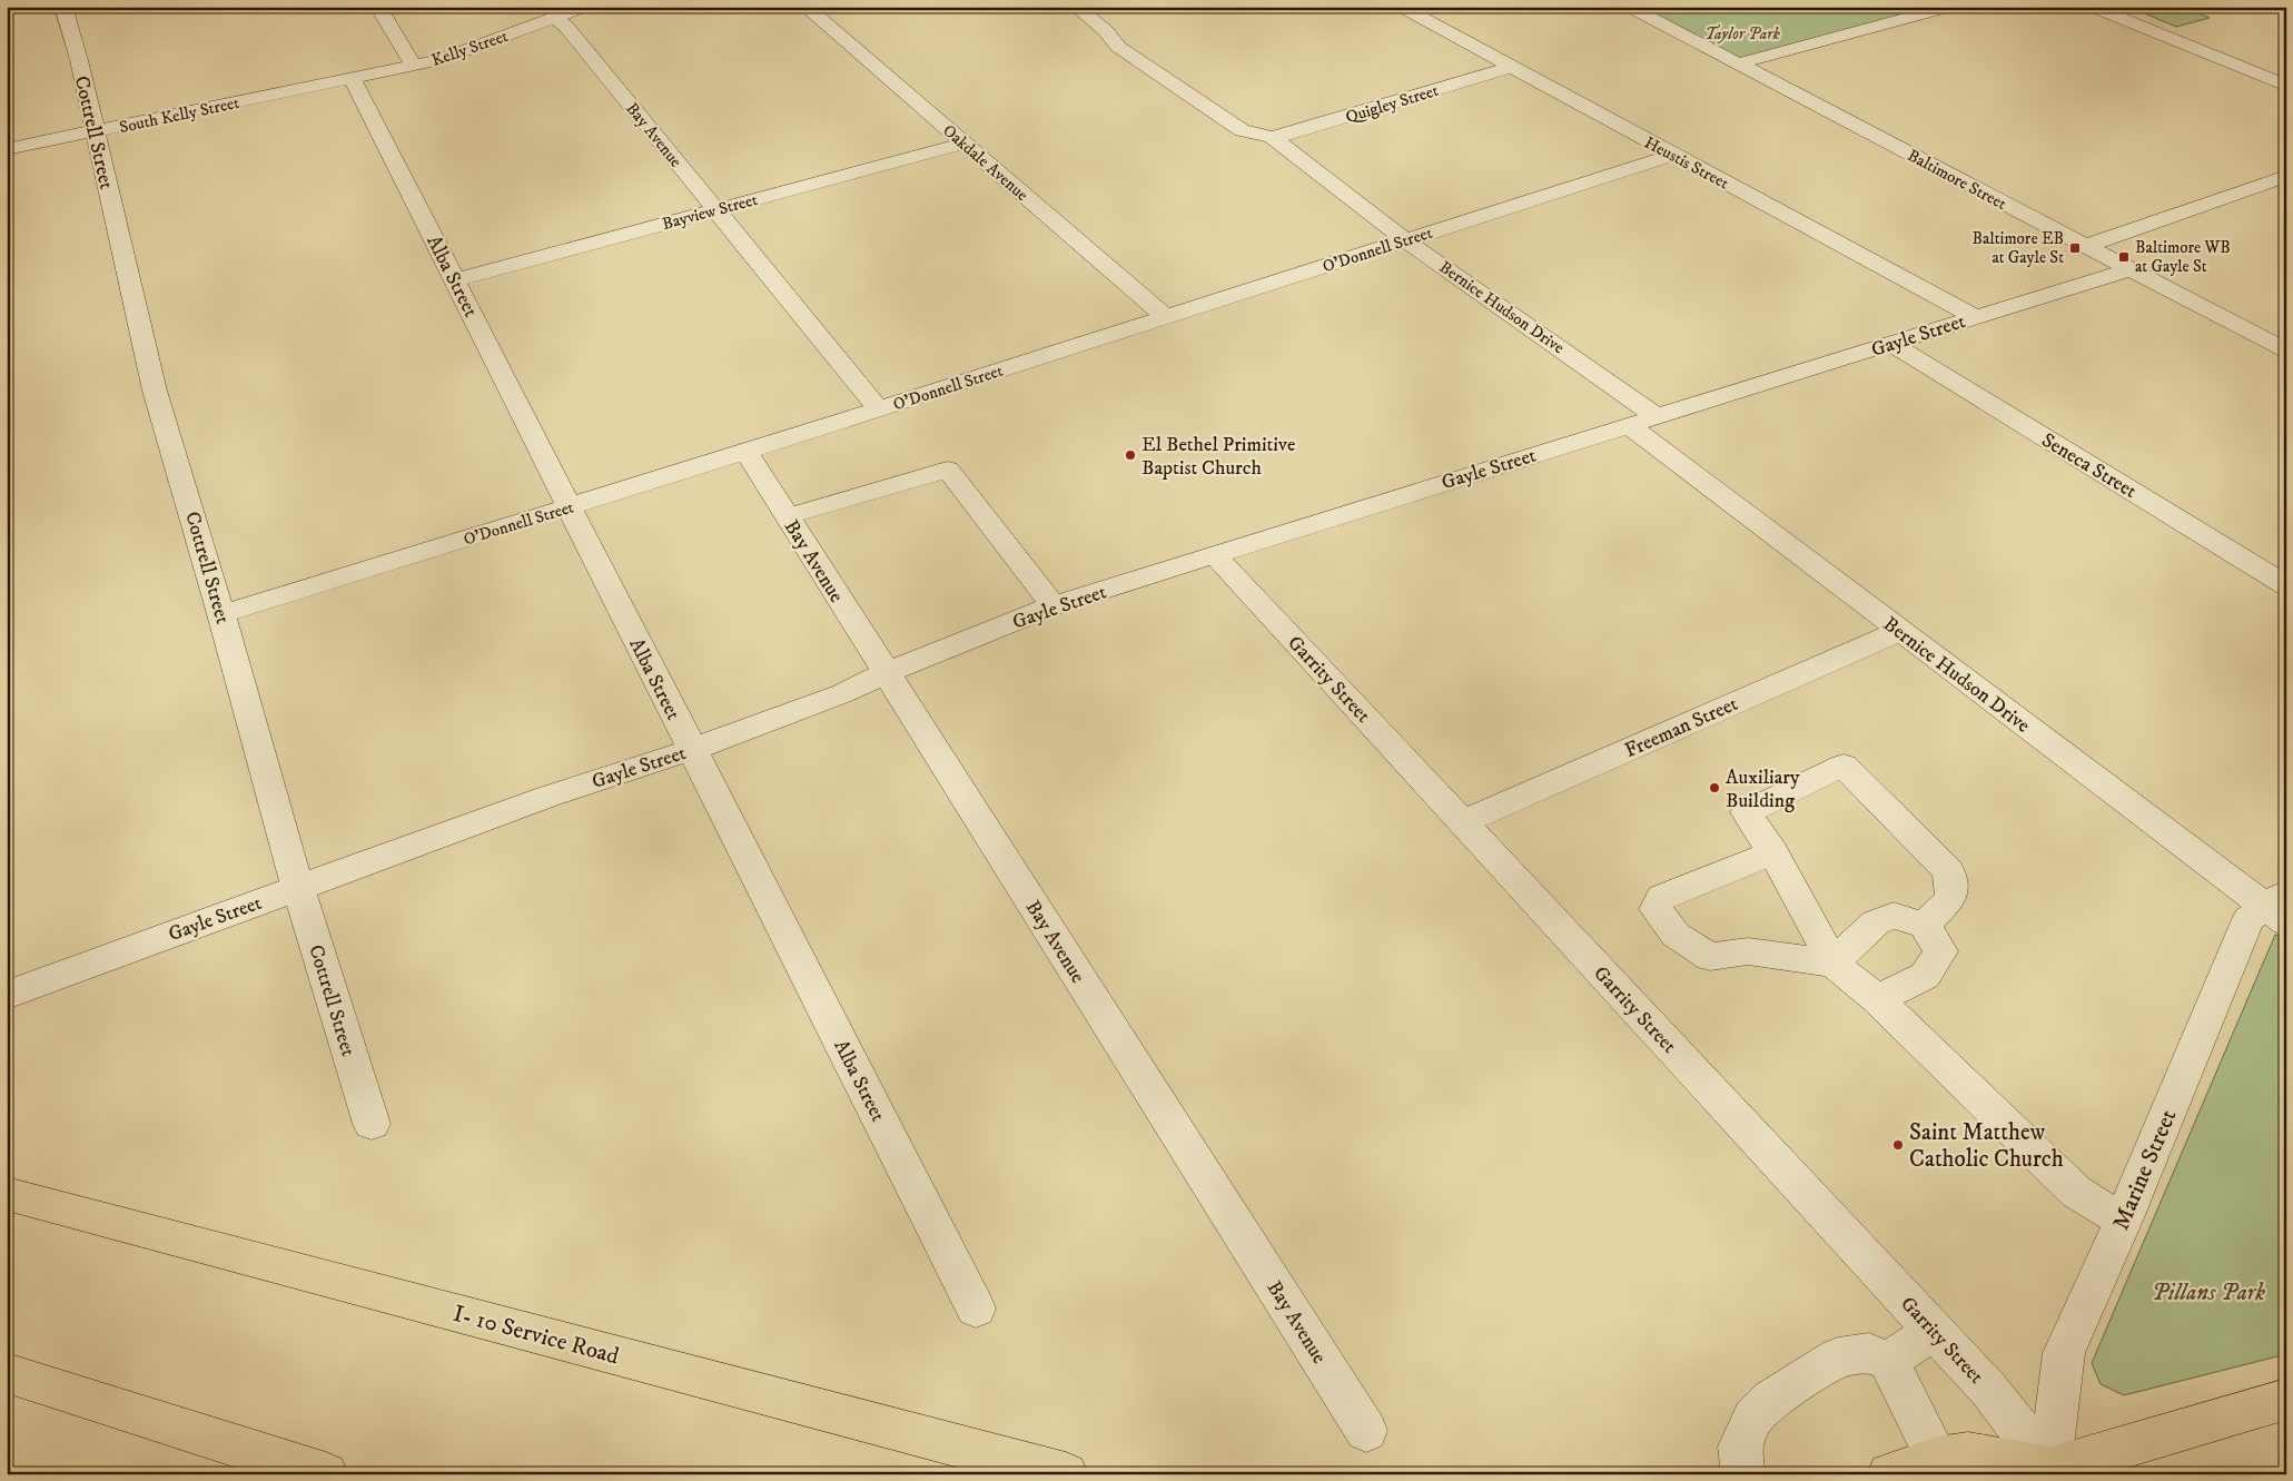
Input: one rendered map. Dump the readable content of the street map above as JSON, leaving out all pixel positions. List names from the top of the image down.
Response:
{
  "streets": {
    "main road": ["I- 10 Service Road"],
    "street": [
      "Kelly Street",
      "Quigley Street",
      "South Kelly Street",
      "Cottrell Street",
      "Bay Avenue",
      "Oakdale Avenue",
      "Heustis Street",
      "Baltimore Street",
      "Bayview Street",
      "O'Donnell Street",
      "Alba Street",
      "Bernice Hudson Drive",
      "Gayle Street",
      "Seneca Street",
      "Garrity Street",
      "Freeman Street",
      "Marine Street"
    ]
  },
  "crossings": [
    ["Kelly Street", "South Kelly Street"],
    ["Kelly Street", "Bay Avenue"],
    ["Kelly Street", "Alba Street"],
    ["Quigley Street", "Heustis Street"],
    ["Quigley Street", "Bernice Hudson Drive"],
    ["South Kelly Street", "Cottrell Street"],
    ["South Kelly Street", "Alba Street"],
    ["Cottrell Street", "O'Donnell Street"],
    ["Cottrell Street", "Gayle Street"],
    ["Bay Avenue", "Bayview Street"],
    ["Bay Avenue", "O'Donnell Street"],
    ["Bay Avenue", "Gayle Street"],
    ["Oakdale Avenue", "Bayview Street"],
    ["Oakdale Avenue", "O'Donnell Street"],
    ["Heustis Street", "O'Donnell Street"],
    ["Heustis Street", "Gayle Street"],
    ["Baltimore Street", "Gayle Street"],
    ["Bayview Street", "Alba Street"],
    ["O'Donnell Street", "Alba Street"],
    ["O'Donnell Street", "Bernice Hudson Drive"],
    ["Alba Street", "Gayle Street"],
    ["Bernice Hudson Drive", "Gayle Street"],
    ["Bernice Hudson Drive", "Freeman Street"],
    ["Bernice Hudson Drive", "Marine Street"],
    ["Gayle Street", "Seneca Street"],
    ["Gayle Street", "Garrity Street"],
    ["Garrity Street", "Freeman Street"],
    ["Garrity Street", "Marine Street"]
  ],
  "parks": ["Taylor Park", "Pillans Park"],
  "places": {
    "transit": ["Baltimore EB at Gayle St", "Baltimore WB at Gayle St"],
    "other": ["El Bethel Primitive Baptist Church", "Auxiliary Building", "Saint Matthew Catholic Church"]
  }
}
